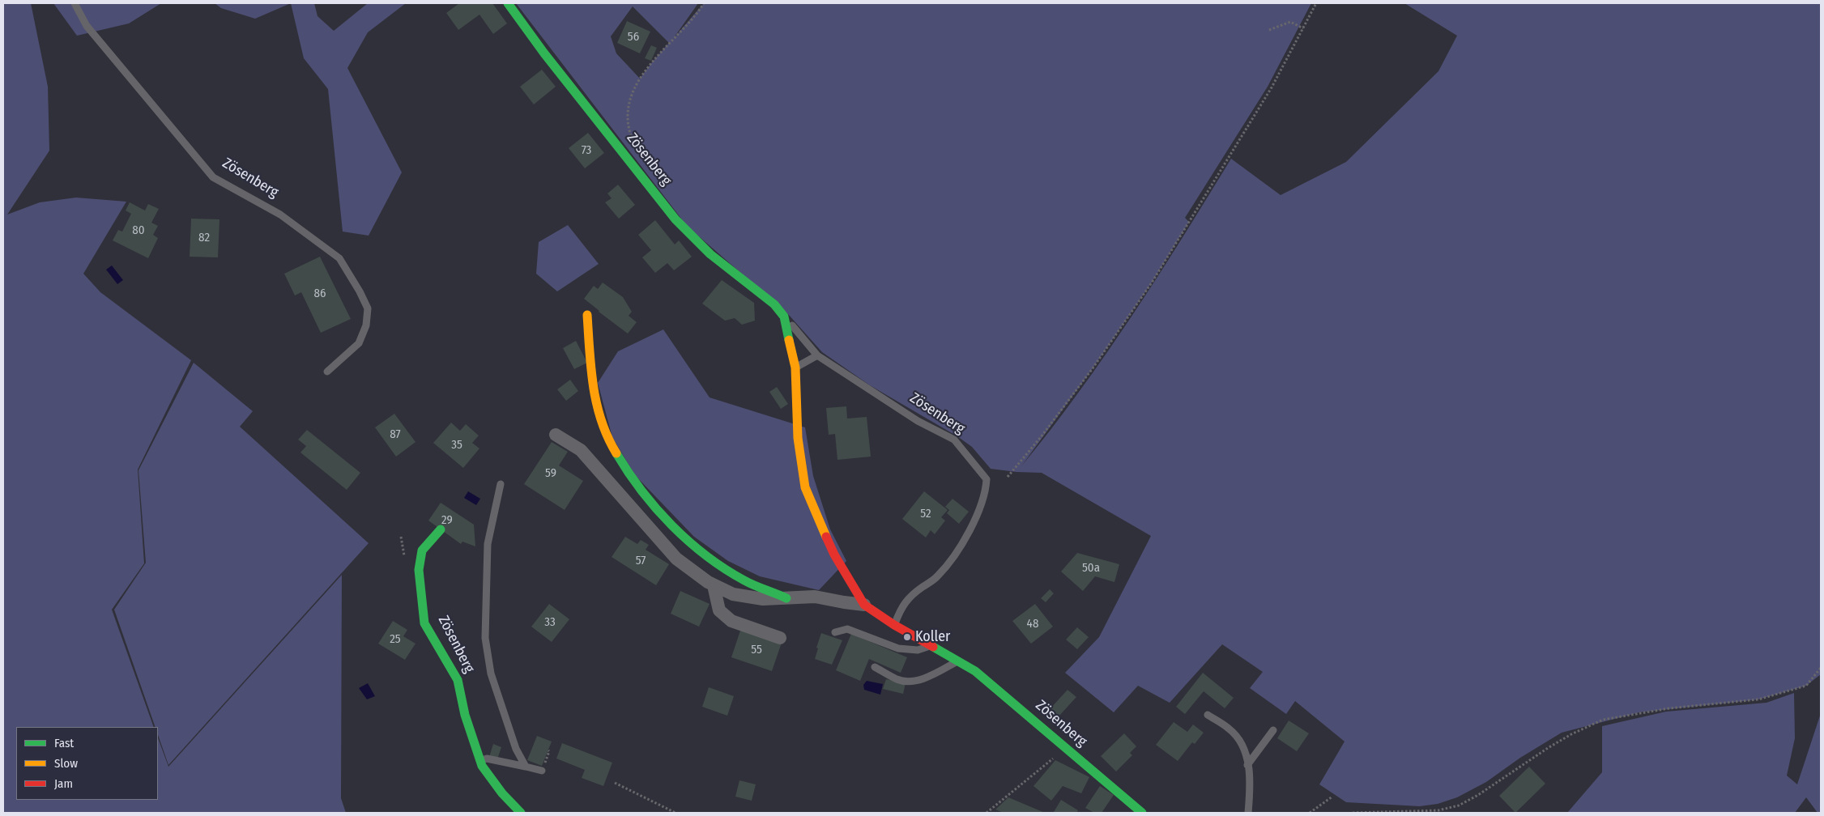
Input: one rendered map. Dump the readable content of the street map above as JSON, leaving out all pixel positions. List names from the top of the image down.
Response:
{
  "streets": {
    "street": ["Zösenberg"]
  },
  "places": ["Koller"],
  "house_numbers": [
    "56",
    "73",
    "80",
    "82",
    "86",
    "87",
    "35",
    "59",
    "52",
    "29",
    "57",
    "50a",
    "33",
    "48",
    "25",
    "55"
  ],
  "legend": ["Fast", "Slow", "Jam"]
}
